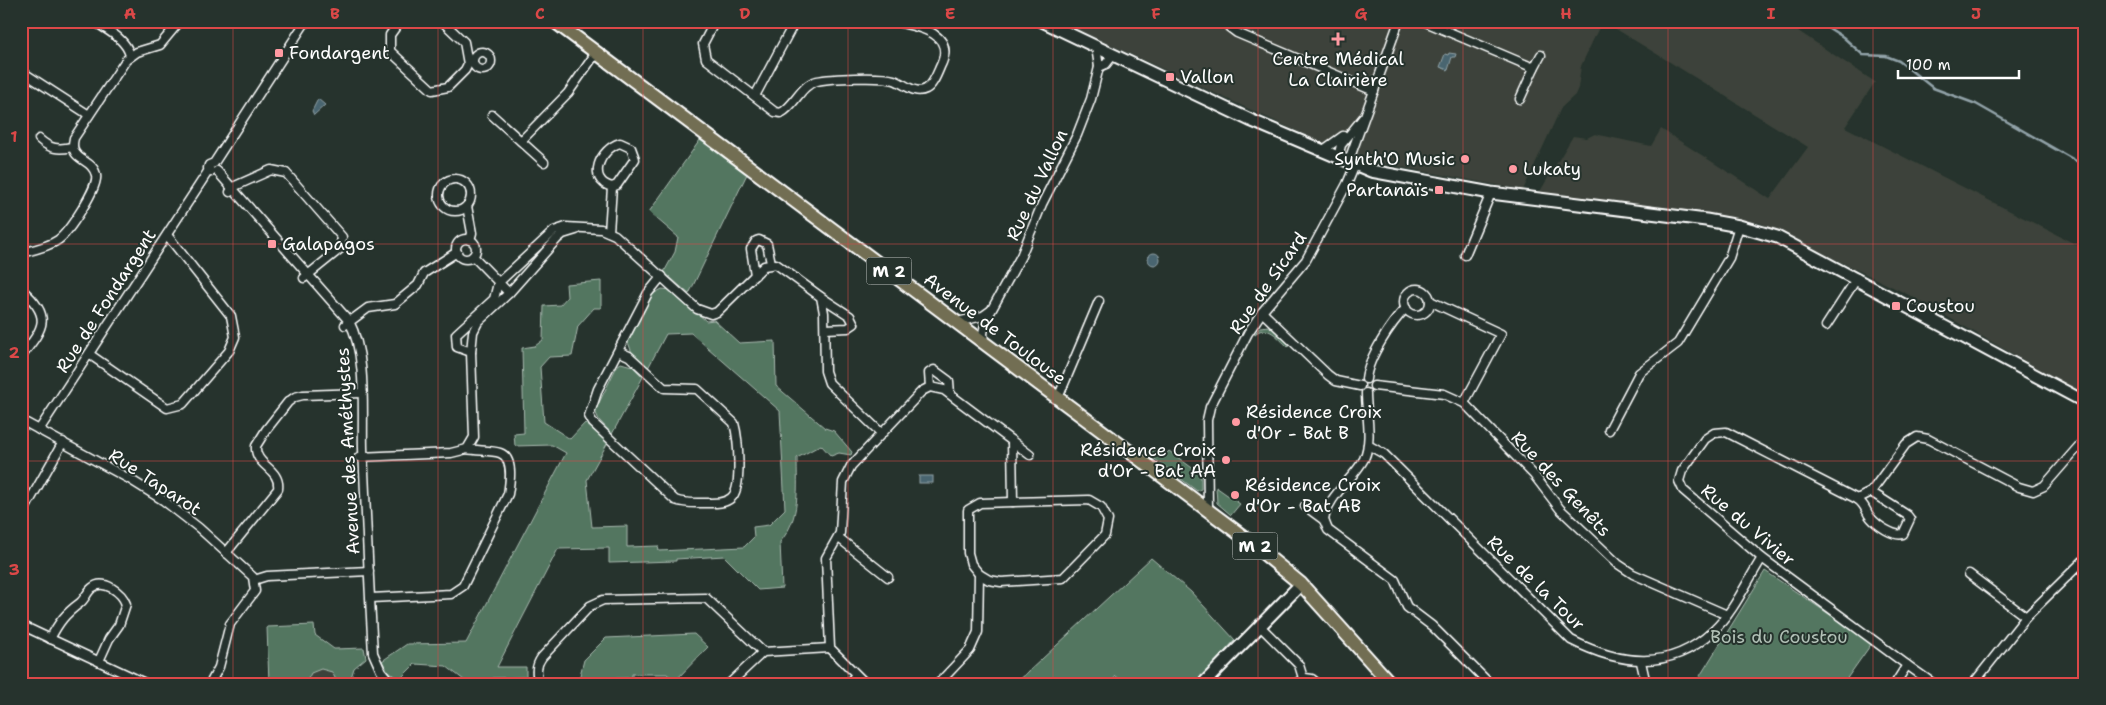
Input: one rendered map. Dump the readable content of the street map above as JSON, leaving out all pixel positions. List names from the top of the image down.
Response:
{
  "streets": {
    "main road": ["M 2", "Avenue de Toulouse"],
    "street": [
      "Rue du Vallon",
      "Rue de Sicard",
      "Rue de Fondargent",
      "Avenue des Améthystes",
      "Rue Taparot",
      "Rue des Genêts",
      "Rue du Vivier",
      "Rue de la Tour"
    ]
  },
  "crossings": [
    ["Rue du Vallon", "Avenue de Toulouse"],
    ["M 2", "Avenue de Toulouse"],
    ["Rue de Sicard", "Avenue de Toulouse"],
    ["Rue de Fondargent", "Avenue des Améthystes"],
    ["Rue de Fondargent", "Rue Taparot"],
    ["Rue des Genêts", "Rue de la Tour"],
    ["Rue du Vivier", "Rue de la Tour"]
  ],
  "parks": ["Bois du Coustou"],
  "places": {
    "health": ["Centre Médical La Clairière"],
    "transit": [
      "Fondargent",
      "Vallon",
      "Partanaïs",
      "Galapagos",
      "Coustou"
    ],
    "other": [
      "Synth'O Music",
      "Lukaty",
      "Résidence Croix d'Or - Bat B",
      "Résidence Croix d'Or - Bat AA",
      "Résidence Croix d'Or - Bat AB"
    ]
  },
  "scale_bar": "100 m",
  "grid": {
    "columns": [
      "A",
      "B",
      "C",
      "D",
      "E",
      "F",
      "G",
      "H",
      "I",
      "J"
    ],
    "rows": ["1", "2", "3"]
  }
}
